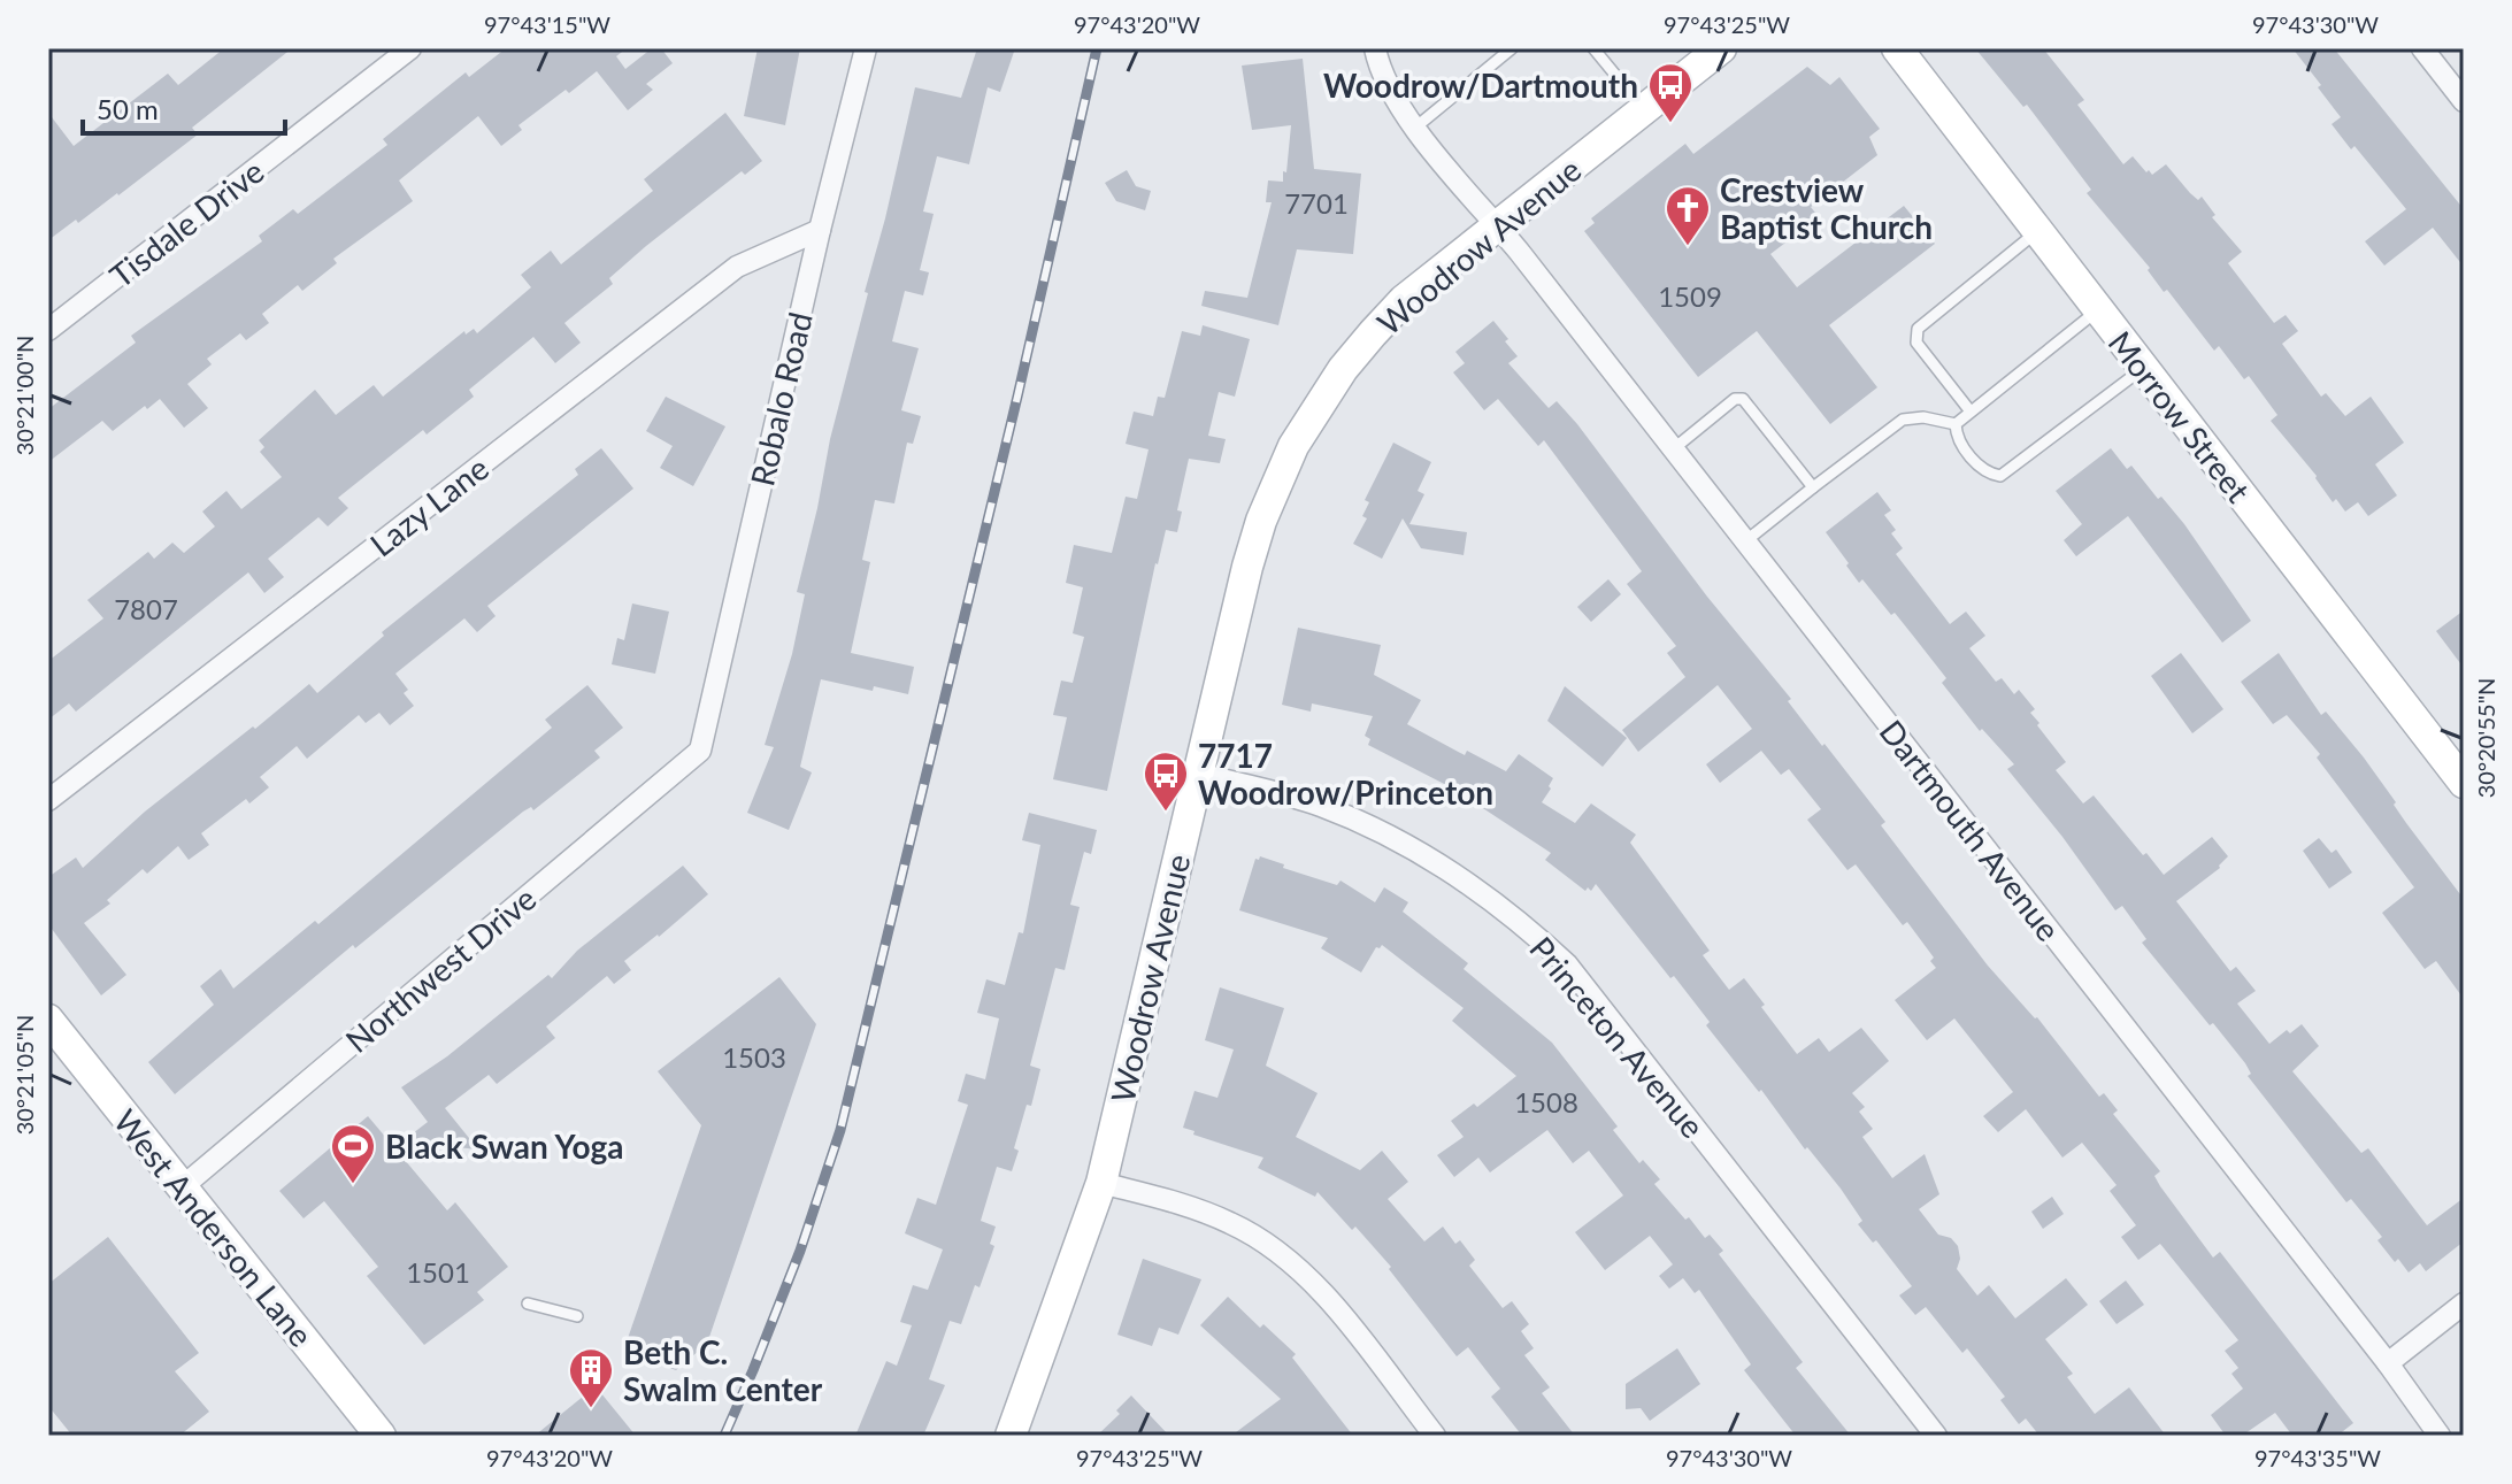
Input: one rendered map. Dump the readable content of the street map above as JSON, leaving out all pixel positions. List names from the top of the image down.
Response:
{
  "streets": {
    "street": [
      "Tisdale Drive",
      "Woodrow Avenue",
      "Robalo Road",
      "Morrow Street",
      "Lazy Lane",
      "Dartmouth Avenue",
      "Northwest Drive",
      "Princeton Avenue",
      "West Anderson Lane"
    ]
  },
  "crossings": [
    ["Woodrow Avenue", "Dartmouth Avenue"],
    ["Woodrow Avenue", "Princeton Avenue"],
    ["Robalo Road", "Lazy Lane"],
    ["Robalo Road", "Northwest Drive"],
    ["Northwest Drive", "West Anderson Lane"]
  ],
  "places": {
    "bus stop": ["Woodrow/Dartmouth", "7717 Woodrow/Princeton"],
    "church": ["Crestview Baptist Church"],
    "sports": ["Black Swan Yoga"],
    "building": ["Beth C. Swalm Center"]
  },
  "house_numbers": [
    "7701",
    "1509",
    "7807",
    "1503",
    "1508",
    "1501"
  ],
  "scale_bar": "50 m",
  "coordinates": [
    "97°43'15\"W",
    "97°43'20\"W",
    "97°43'25\"W",
    "97°43'30\"W",
    "30°21'00\"N",
    "30°20'55\"N",
    "30°21'05\"N",
    "97°43'35\"W"
  ]
}
